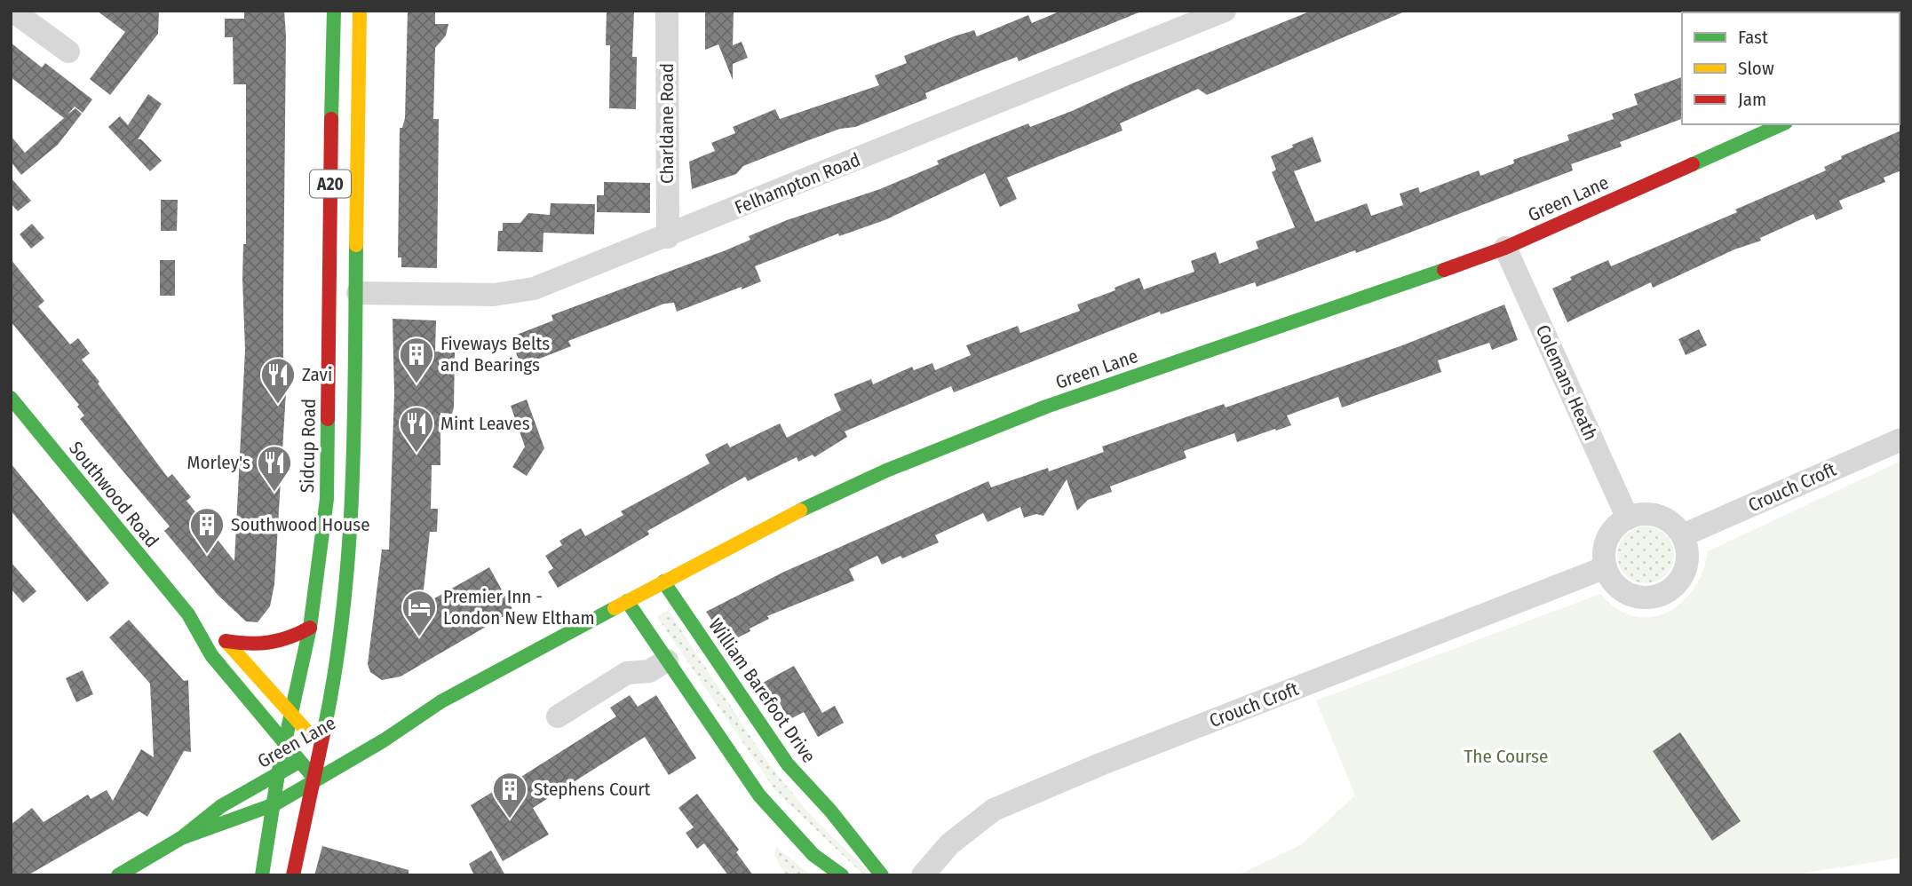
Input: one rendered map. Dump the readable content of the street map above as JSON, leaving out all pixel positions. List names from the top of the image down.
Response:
{
  "streets": {
    "main road": [
      "A20",
      "Green Lane",
      "Sidcup Road",
      "Southwood Road",
      "William Barefoot Drive"
    ],
    "street": [
      "Charldane Road",
      "Felhampton Road",
      "Colemans Heath",
      "Crouch Croft"
    ]
  },
  "crossings": [
    ["Charldane Road", "Felhampton Road"],
    ["A20", "Felhampton Road"],
    ["A20", "Green Lane"],
    ["A20", "Southwood Road"],
    ["Green Lane", "Colemans Heath"],
    ["Green Lane", "Sidcup Road"],
    ["Green Lane", "Southwood Road"],
    ["Green Lane", "William Barefoot Drive"],
    ["Colemans Heath", "Crouch Croft"],
    ["Sidcup Road", "Southwood Road"]
  ],
  "parks": ["The Course"],
  "places": {
    "building": ["Fiveways Belts and Bearings", "Southwood House", "Stephens Court"],
    "restaurant": ["Zavi", "Mint Leaves", "Morley's"],
    "hotel": ["Premier Inn - London New Eltham"]
  },
  "legend": ["Fast", "Slow", "Jam"]
}
